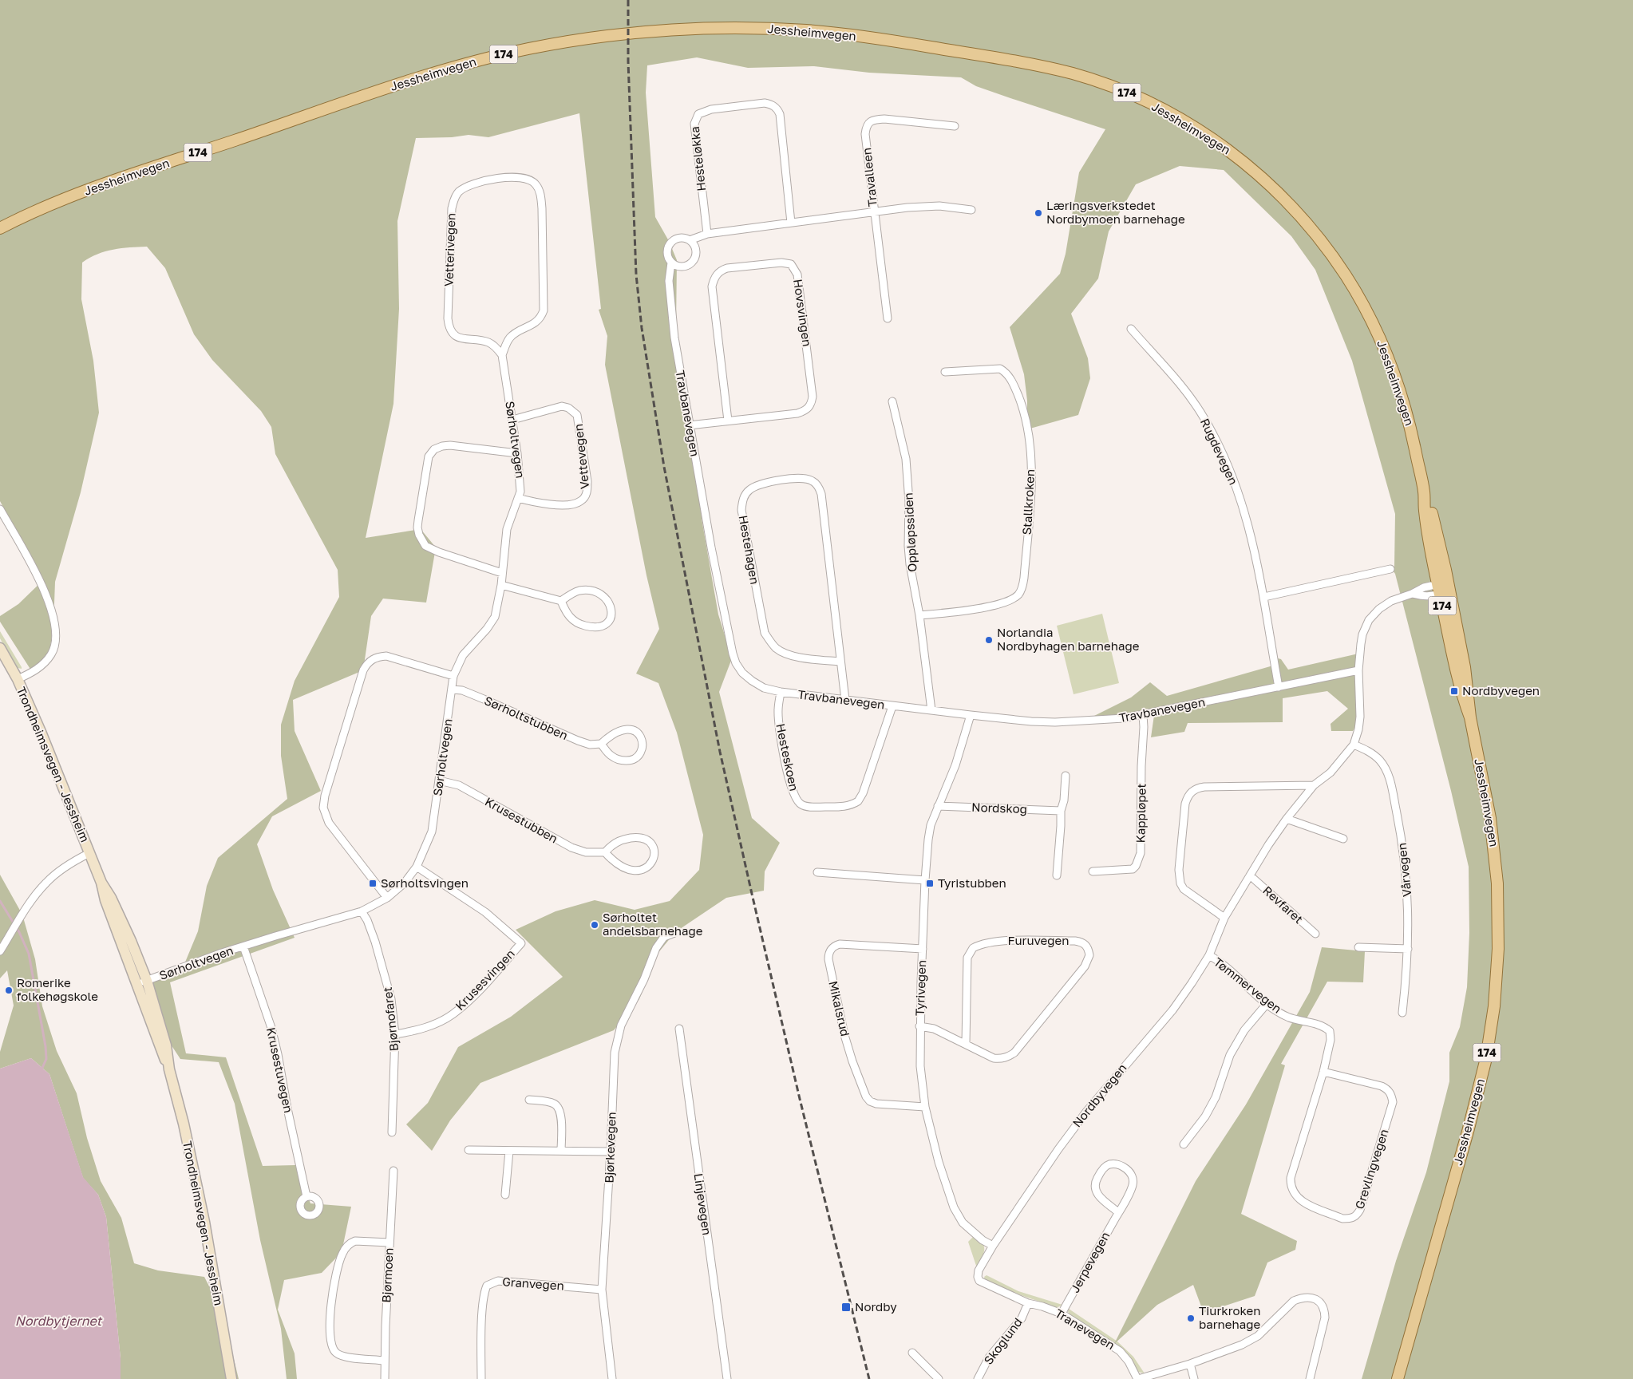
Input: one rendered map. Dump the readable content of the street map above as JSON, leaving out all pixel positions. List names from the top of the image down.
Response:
{
  "streets": {
    "main road": ["Jessheimvegen", "174", "Trondheimsvegen - Jessheim"],
    "street": [
      "Hesteløkka",
      "Travalleen",
      "Vetterivegen",
      "Hovsvingen",
      "Travbanevegen",
      "Sørholtvegen",
      "Rugdevegen",
      "Vettevegen",
      "Stallkroken",
      "Oppløpssiden",
      "Hestehagen",
      "Sørholtstubben",
      "Hesteskoen",
      "Nordskog",
      "Kappløpet",
      "Krusestubben",
      "Vårvegen",
      "Revfaret",
      "Furuvegen",
      "Krusesvingen",
      "Tømmervegen",
      "Tyrivegen",
      "Mikalsrud",
      "Bjørnofaret",
      "Krusestuvegen",
      "Nordbyvegen",
      "Bjørkevegen",
      "Grevlingvegen",
      "Linjevegen",
      "Jerpevegen",
      "Bjørmoen",
      "Granvegen",
      "Tranevegen",
      "Skoglund"
    ]
  },
  "crossings": [
    ["Jessheimvegen", "Nordbyvegen"],
    ["Vetterivegen", "Sørholtvegen"],
    ["Hovsvingen", "Travbanevegen"],
    ["Travbanevegen", "Rugdevegen"],
    ["Travbanevegen", "Oppløpssiden"],
    ["Travbanevegen", "Hestehagen"],
    ["Travbanevegen", "Hesteskoen"],
    ["Travbanevegen", "Kappløpet"],
    ["Travbanevegen", "Tyrivegen"],
    ["Travbanevegen", "Nordbyvegen"],
    ["Sørholtvegen", "Vettevegen"],
    ["Sørholtvegen", "Sørholtstubben"],
    ["Sørholtvegen", "Trondheimsvegen - Jessheim"],
    ["Sørholtvegen", "Krusestubben"],
    ["Sørholtvegen", "Krusesvingen"],
    ["Sørholtvegen", "Bjørnofaret"],
    ["Sørholtvegen", "Krusestuvegen"],
    ["Stallkroken", "Oppløpssiden"],
    ["Nordskog", "Tyrivegen"],
    ["Vårvegen", "Nordbyvegen"],
    ["Revfaret", "Nordbyvegen"],
    ["Furuvegen", "Tyrivegen"],
    ["Krusesvingen", "Bjørnofaret"],
    ["Tømmervegen", "Nordbyvegen"],
    ["Tømmervegen", "Grevlingvegen"],
    ["Tyrivegen", "Mikalsrud"],
    ["Tyrivegen", "Nordbyvegen"],
    ["Nordbyvegen", "Tranevegen"],
    ["Bjørkevegen", "Granvegen"],
    ["Jerpevegen", "Tranevegen"],
    ["Tranevegen", "Skoglund"]
  ],
  "water": ["Nordbytjernet"],
  "places": {
    "other": [
      "Læringsverkstedet Nordbymoen barnehage",
      "Norlandia Nordbyhagen barnehage",
      "Sørholtet andelsbarnehage",
      "Romerike folkehøgskole",
      "Tiurkroken barnehage"
    ],
    "transit": [
      "Nordbyvegen",
      "Sørholtsvingen",
      "Tyristubben",
      "Nordby"
    ]
  }
}
